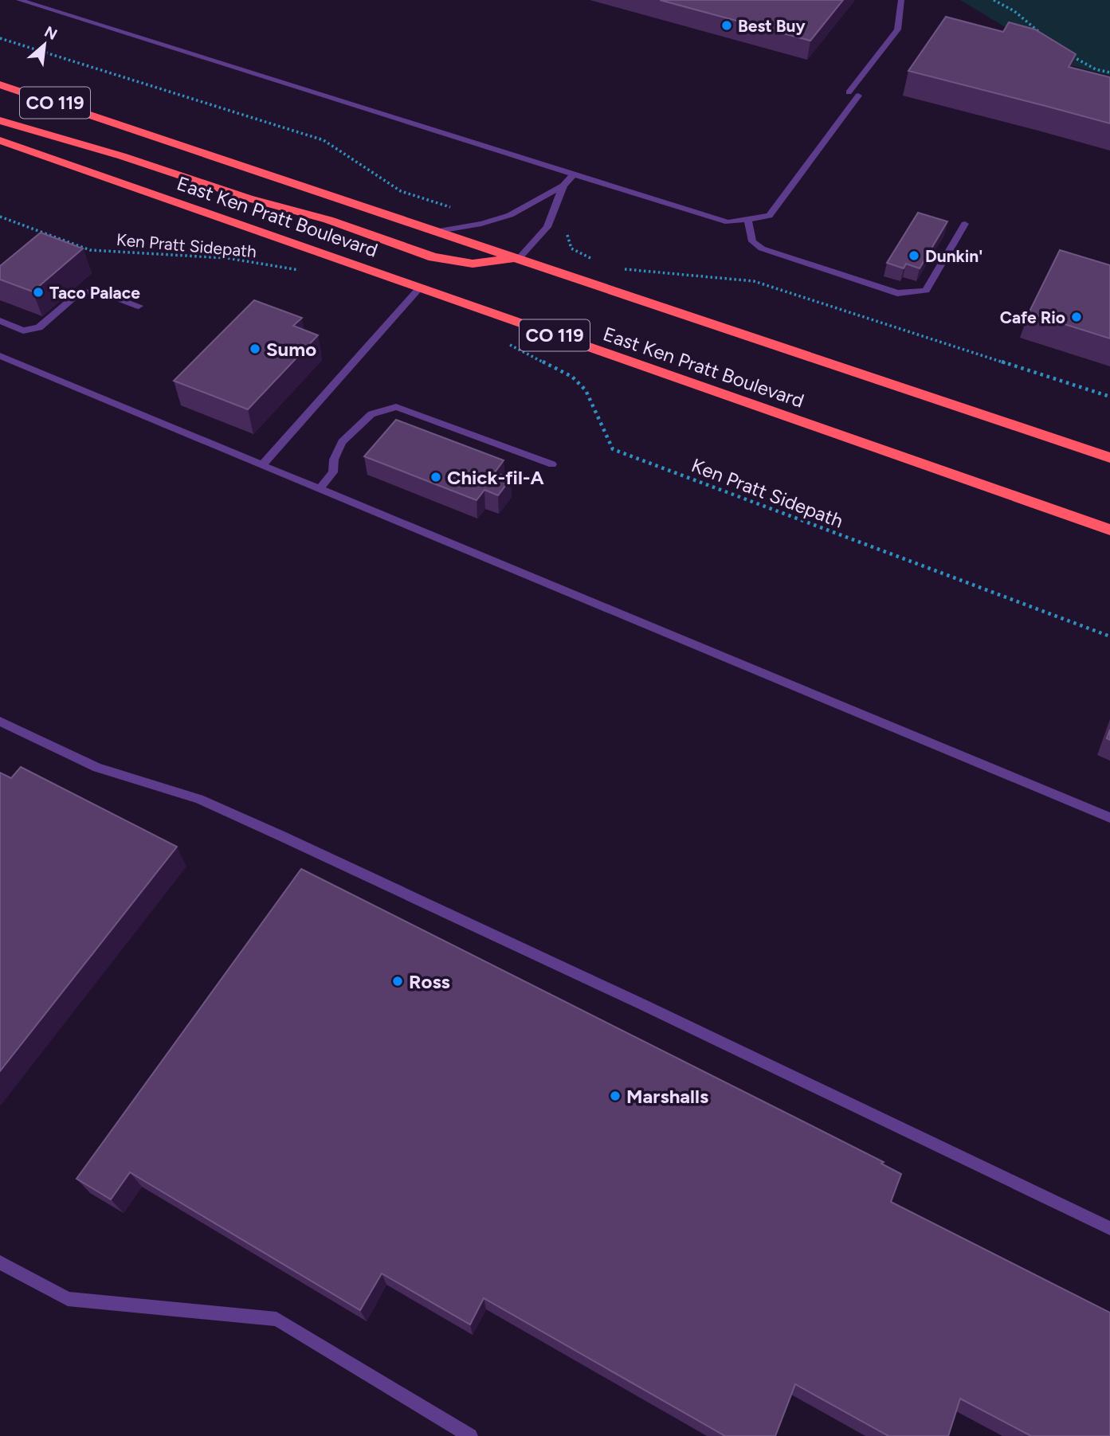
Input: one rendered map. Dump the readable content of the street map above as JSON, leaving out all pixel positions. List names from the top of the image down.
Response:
{
  "streets": {
    "highway": ["CO 119", "East Ken Pratt Boulevard"],
    "path": ["Ken Pratt Sidepath"]
  },
  "places": [
    "Best Buy",
    "Dunkin'",
    "Taco Palace",
    "Cafe Rio",
    "Sumo",
    "Chick-fil-A",
    "Ross",
    "Marshalls"
  ],
  "north": "top right"
}
